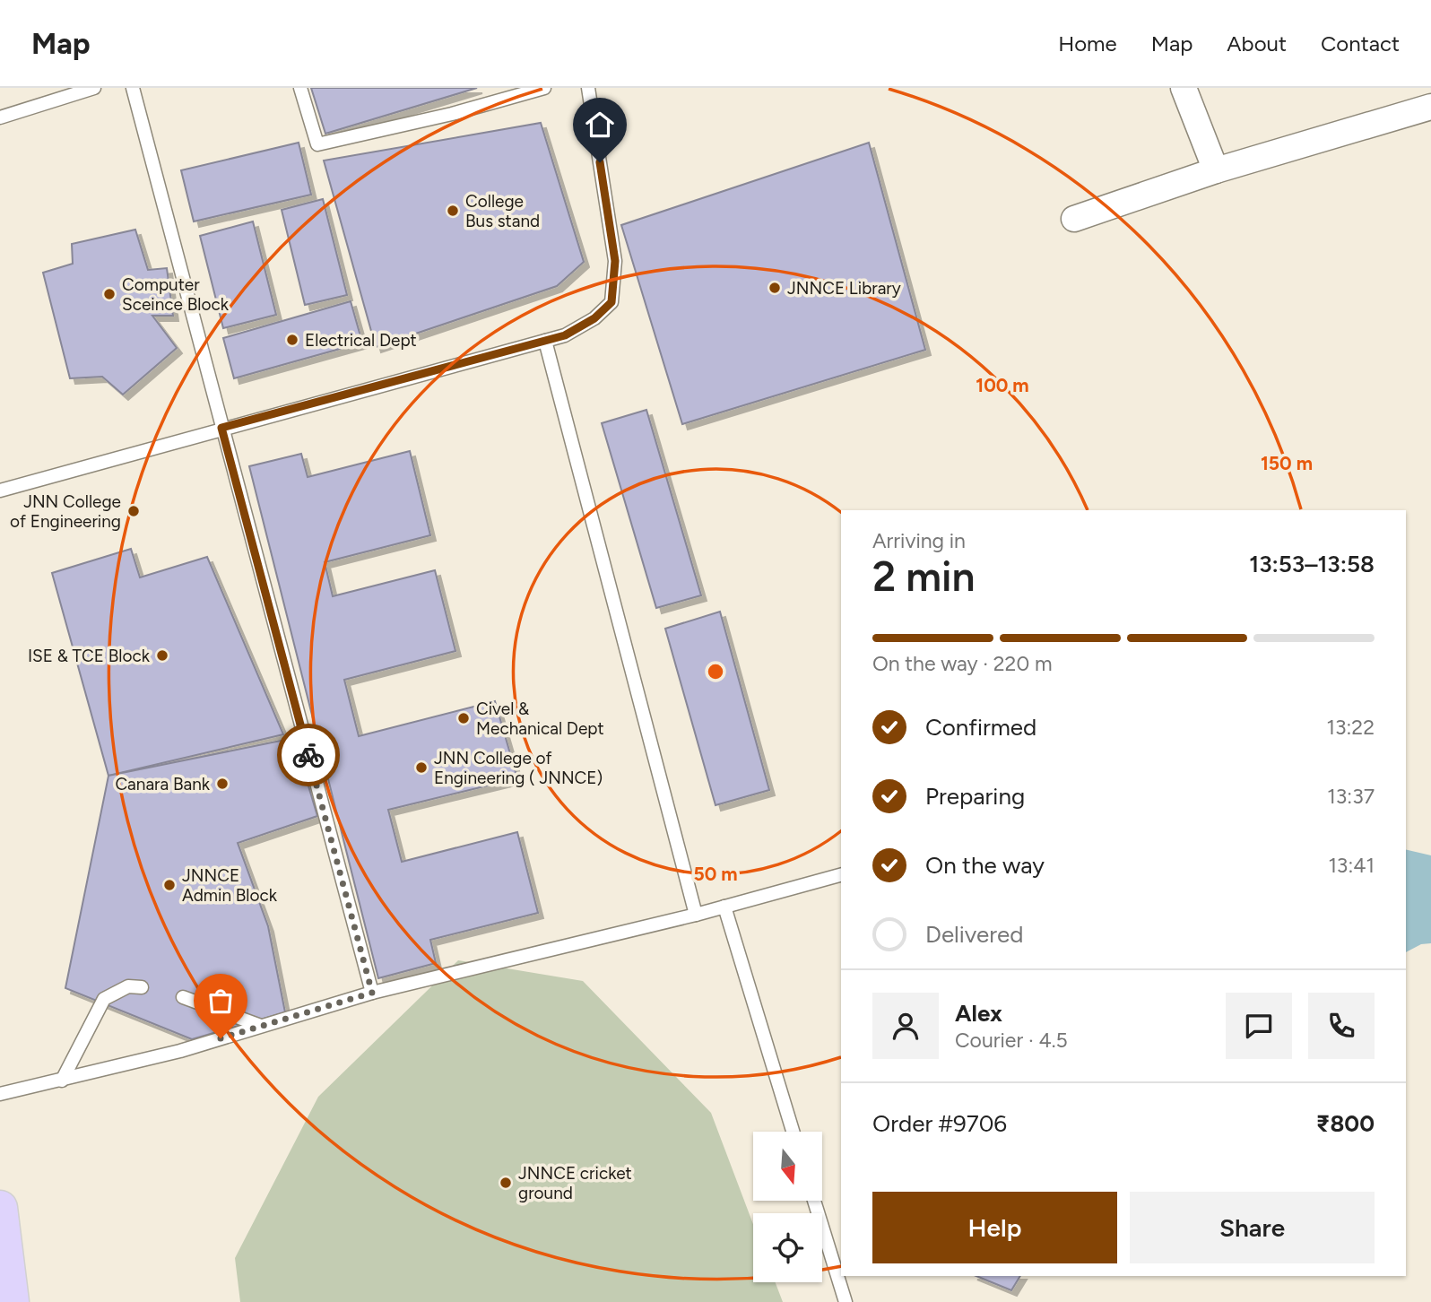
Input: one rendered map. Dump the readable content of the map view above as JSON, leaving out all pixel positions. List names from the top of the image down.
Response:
{
  "places": [
    "College Bus stand",
    "JNNCE Library",
    "Computer Sceince Block",
    "Electrical Dept",
    "JNN College of Engineering",
    "ISE & TCE Block",
    "Civel & Mechanical Dept",
    "JNN College of Engineering ( JNNCE)",
    "Canara Bank",
    "JNNCE Admin Block",
    "JNNCE cricket ground"
  ],
  "north": "bottom",
  "page": {
    "header": "Map",
    "nav": [
      "Home",
      "Map",
      "About",
      "Contact"
    ],
    "heading": ["2 min", "Arriving in", "13:53–13:58"],
    "panel": [
      "Alex",
      "Courier · 4.5",
      "Order #9706",
      "₹800"
    ],
    "bar": "On the way · 220 m",
    "list": [
      ["Confirmed", "13:22"],
      ["Preparing", "13:37"],
      ["On the way", "13:41"],
      "Delivered"
    ],
    "buttons": ["Help", "Share"]
  },
  "rings": ["100 m", "150 m", "50 m"]
}
